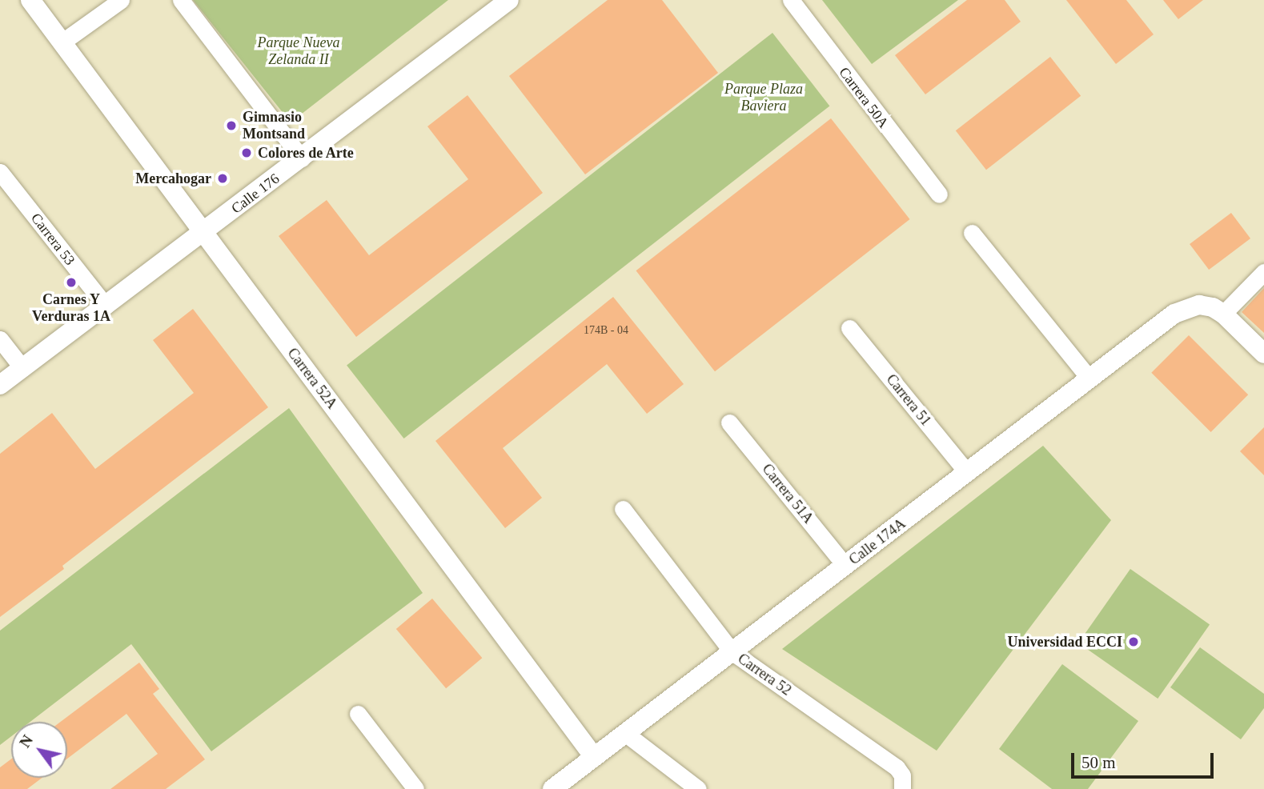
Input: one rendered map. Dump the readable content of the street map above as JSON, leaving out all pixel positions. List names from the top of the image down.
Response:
{
  "streets": {
    "street": [
      "Carrera 50A",
      "Calle 176",
      "Carrera 53",
      "Carrera 52A",
      "Carrera 51",
      "Carrera 51A",
      "Calle 174A",
      "Carrera 52"
    ]
  },
  "crossings": [
    ["Calle 176", "Carrera 53"],
    ["Calle 176", "Carrera 52A"],
    ["Carrera 52A", "Calle 174A"],
    ["Carrera 51", "Calle 174A"],
    ["Carrera 51A", "Calle 174A"],
    ["Calle 174A", "Carrera 52"]
  ],
  "parks": ["Parque Nueva Zelanda II", "Parque Plaza Baviera"],
  "places": [
    "Gimnasio Montsand",
    "Colores de Arte",
    "Mercahogar",
    "Carnes Y Verduras 1A",
    "Universidad ECCI"
  ],
  "house_numbers": ["174B - 04"],
  "scale_bar": "50 m",
  "north": "top left"
}
